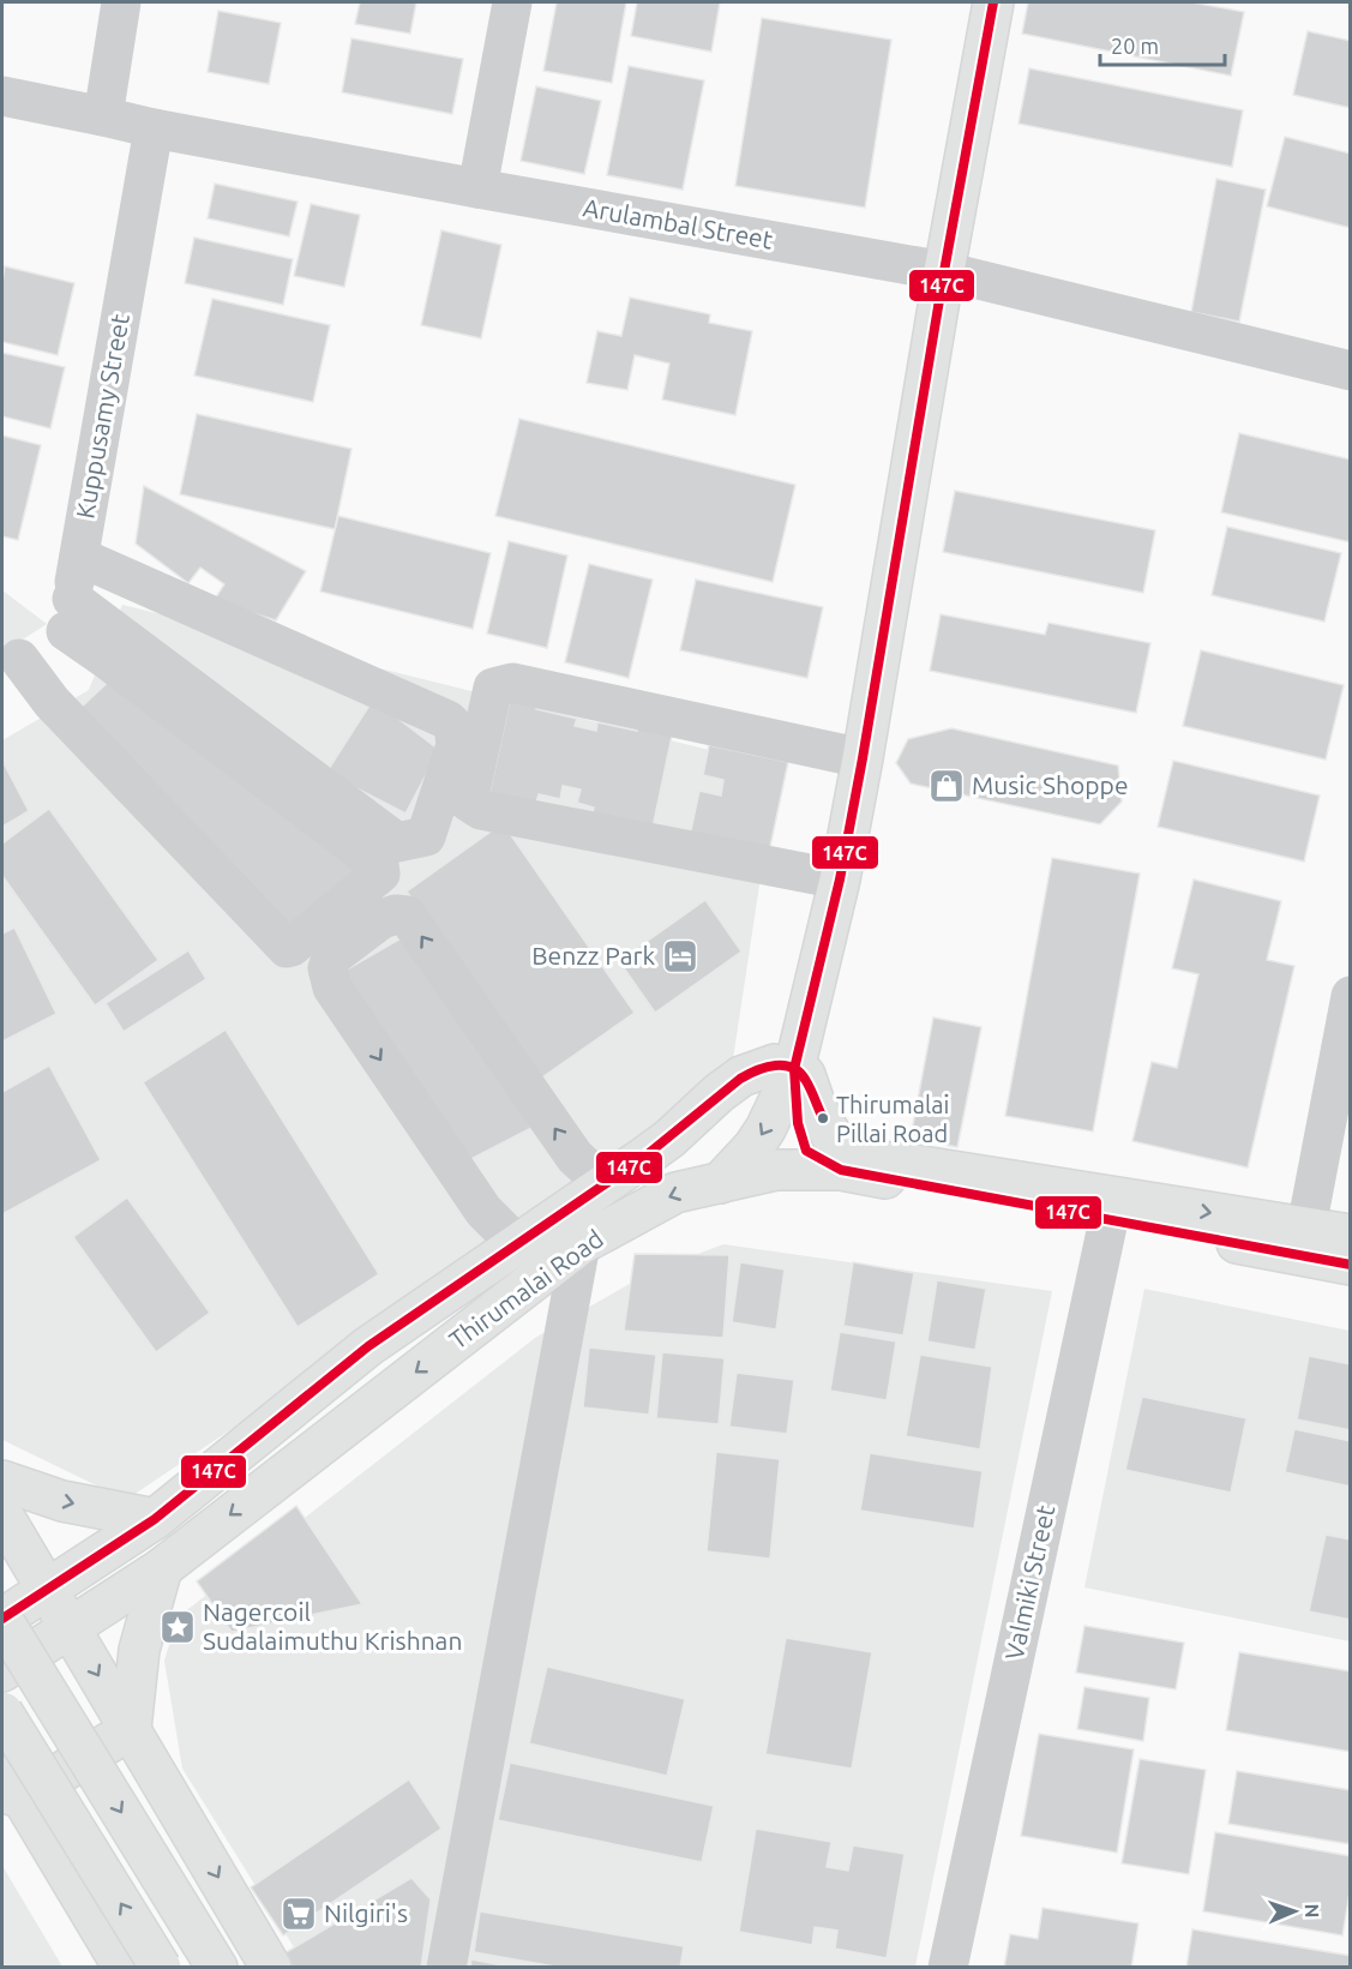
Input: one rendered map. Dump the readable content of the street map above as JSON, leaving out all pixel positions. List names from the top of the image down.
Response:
{
  "streets": {
    "main road": ["Thirumalai Road"],
    "street": ["Arulambal Street", "Kuppusamy Street", "Valmiki Street"]
  },
  "crossings": [
    ["Arulambal Street", "Kuppusamy Street"],
    ["Thirumalai Road", "Valmiki Street"]
  ],
  "places": {
    "shop": ["Music Shoppe"],
    "hotel": ["Benzz Park"],
    "other": ["Thirumalai Pillai Road"],
    "place": ["Nagercoil Sudalaimuthu Krishnan"],
    "supermarket": ["Nilgiri's"]
  },
  "lines": ["transit line 147C"],
  "scale_bar": "20 m",
  "north": "right"
}
